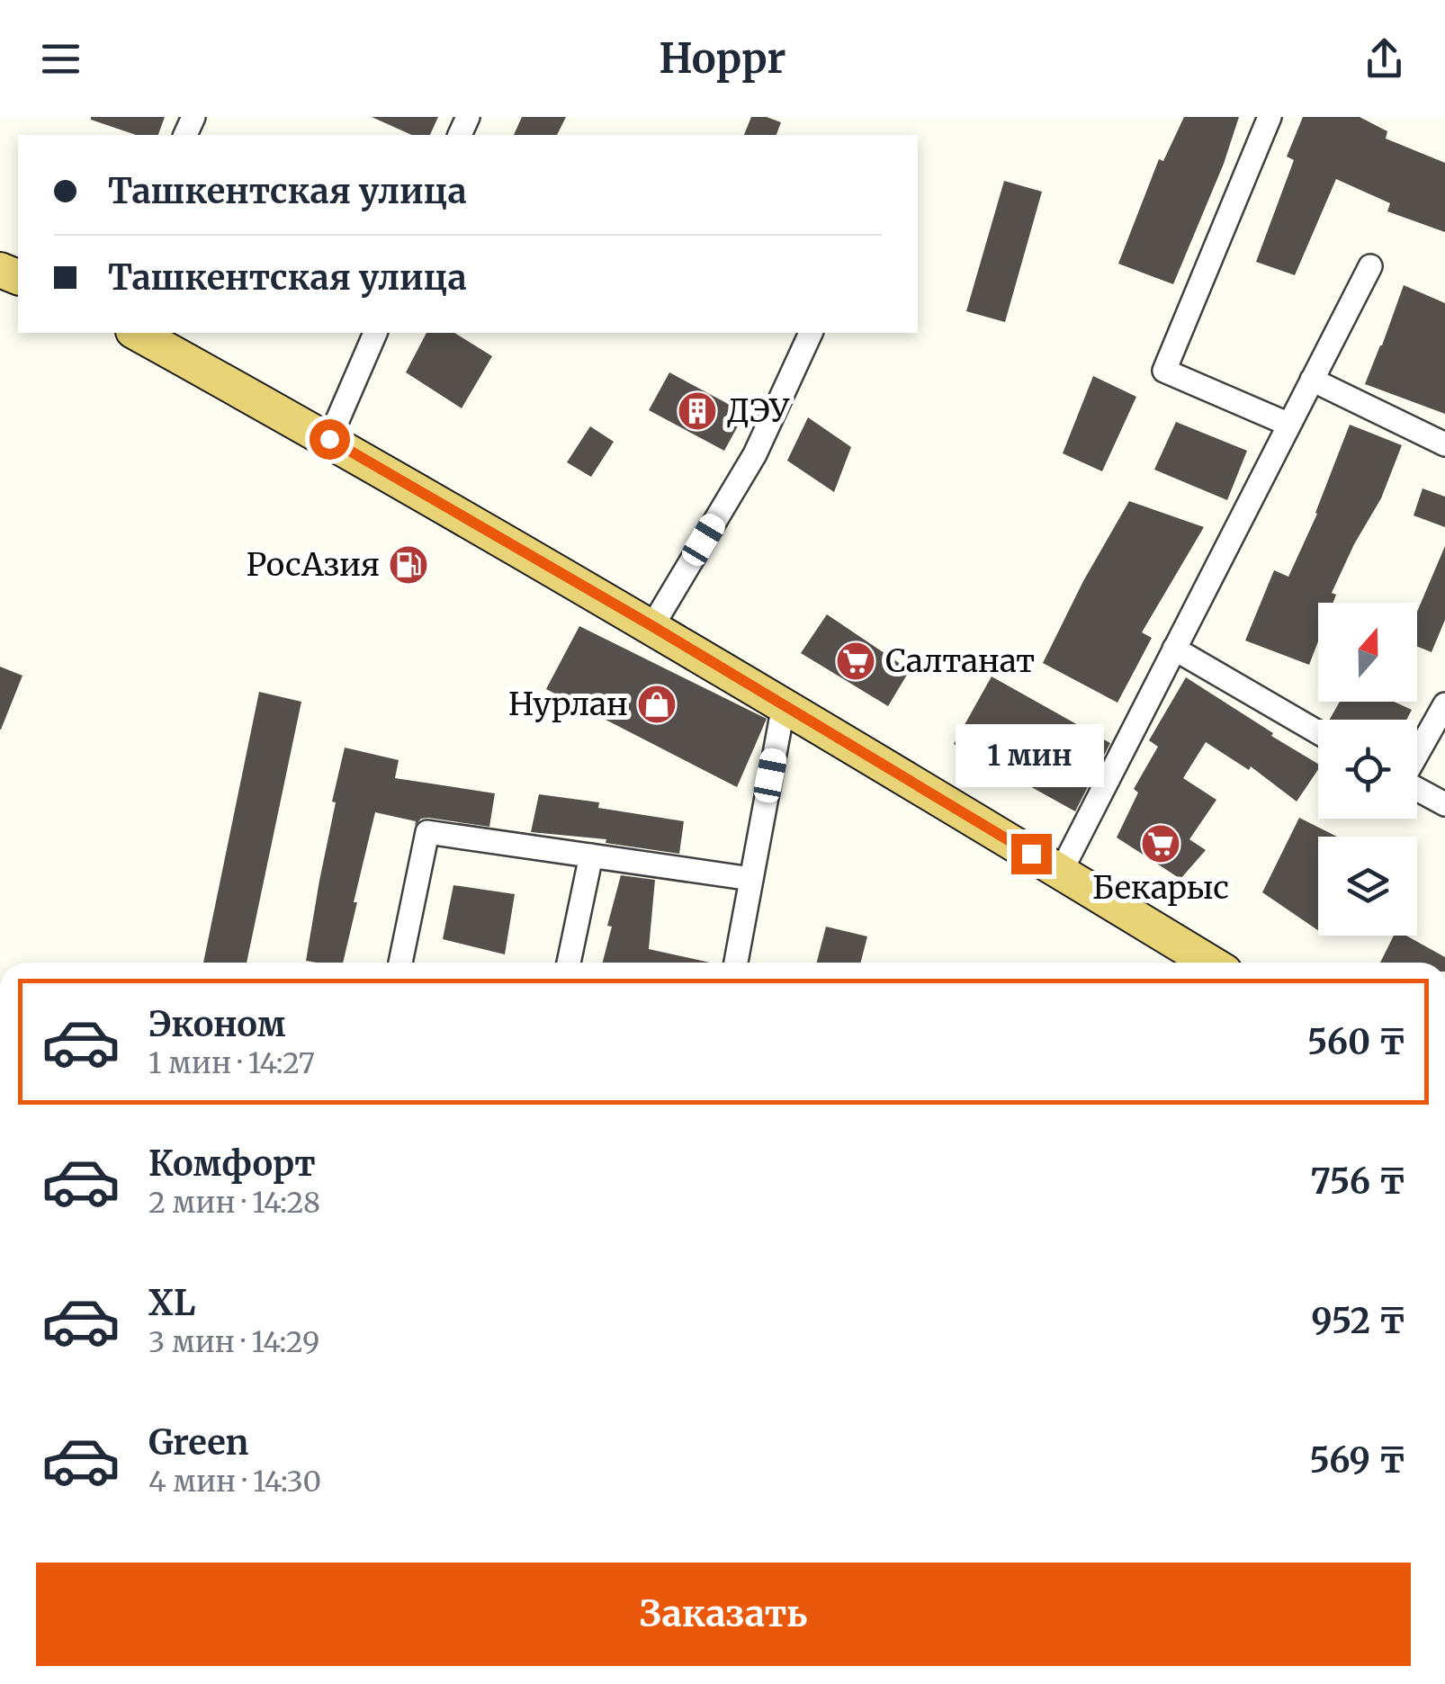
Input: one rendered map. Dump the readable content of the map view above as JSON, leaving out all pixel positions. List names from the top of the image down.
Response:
{
  "places": {
    "building": ["ДЭУ"],
    "fuel station": ["РосАзия"],
    "supermarket": ["Салтанат", "Бекарыс"],
    "shop": ["Нурлан"]
  },
  "north": "top",
  "page": {
    "header": "Hoppr",
    "banner": ["Ташкентская улица", "Ташкентская улица"],
    "bubble": "1 мин",
    "list": [
      {
        "name": "Эконом",
        "note": "1 мин · 14:27",
        "value": "560 ₸"
      },
      {
        "name": "Комфорт",
        "note": "2 мин · 14:28",
        "value": "756 ₸"
      },
      {
        "name": "XL",
        "note": "3 мин · 14:29",
        "value": "952 ₸"
      },
      {
        "name": "Green",
        "note": "4 мин · 14:30",
        "value": "569 ₸"
      }
    ],
    "buttons": "Заказать"
  }
}
